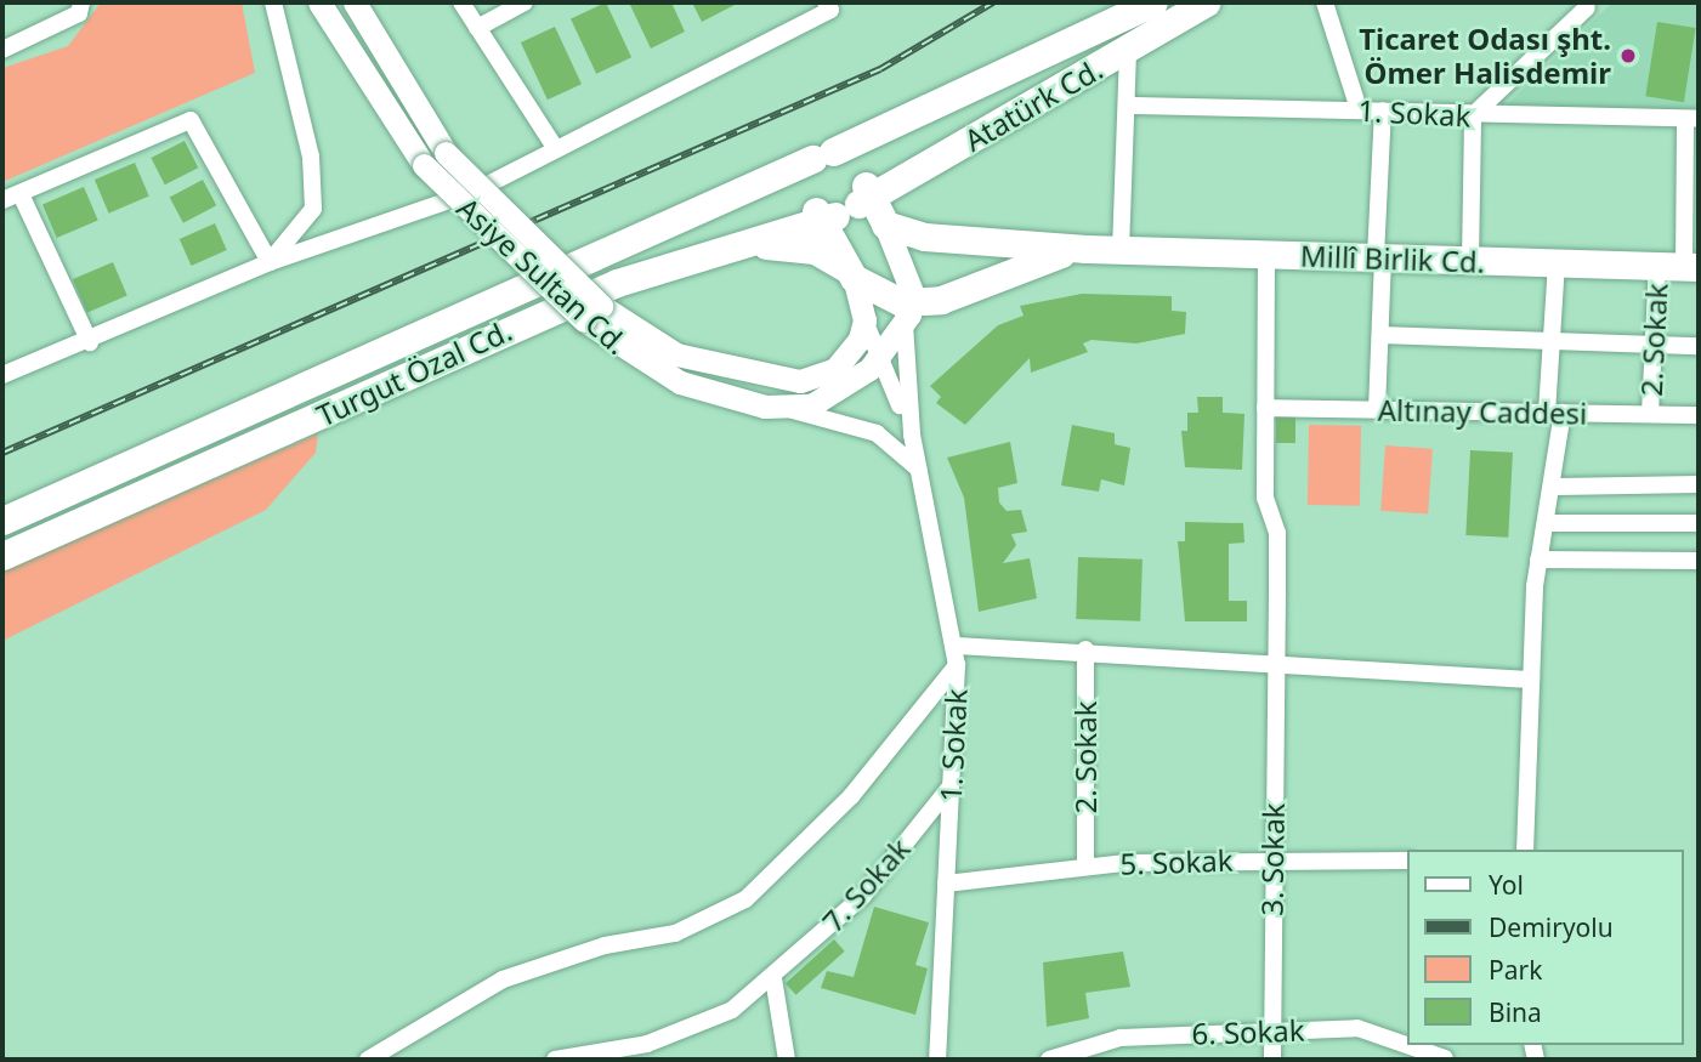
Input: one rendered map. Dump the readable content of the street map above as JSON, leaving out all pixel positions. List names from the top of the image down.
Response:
{
  "streets": {
    "main road": [
      "Atatürk Cd.",
      "Millî Birlik Cd.",
      "Asiye Sultan Cd.",
      "Turgut Özal Cd."
    ],
    "street": [
      "1. Sokak",
      "2. Sokak",
      "Altınay Caddesi",
      "3. Sokak",
      "5. Sokak",
      "7. Sokak",
      "6. Sokak"
    ]
  },
  "crossings": [
    ["Atatürk Cd.", "Turgut Özal Cd."],
    ["1. Sokak", "Asiye Sultan Cd."],
    ["1. Sokak", "2. Sokak"],
    ["1. Sokak", "5. Sokak"],
    ["1. Sokak", "7. Sokak"],
    ["Millî Birlik Cd.", "Asiye Sultan Cd."],
    ["Millî Birlik Cd.", "2. Sokak"],
    ["Millî Birlik Cd.", "3. Sokak"],
    ["2. Sokak", "Altınay Caddesi"],
    ["2. Sokak", "5. Sokak"],
    ["Altınay Caddesi", "3. Sokak"],
    ["3. Sokak", "5. Sokak"],
    ["3. Sokak", "6. Sokak"]
  ],
  "places": ["Ticaret Odası şht. Ömer Halisdemir"],
  "legend": [
    "Yol",
    "Demiryolu",
    "Park",
    "Bina"
  ]
}
